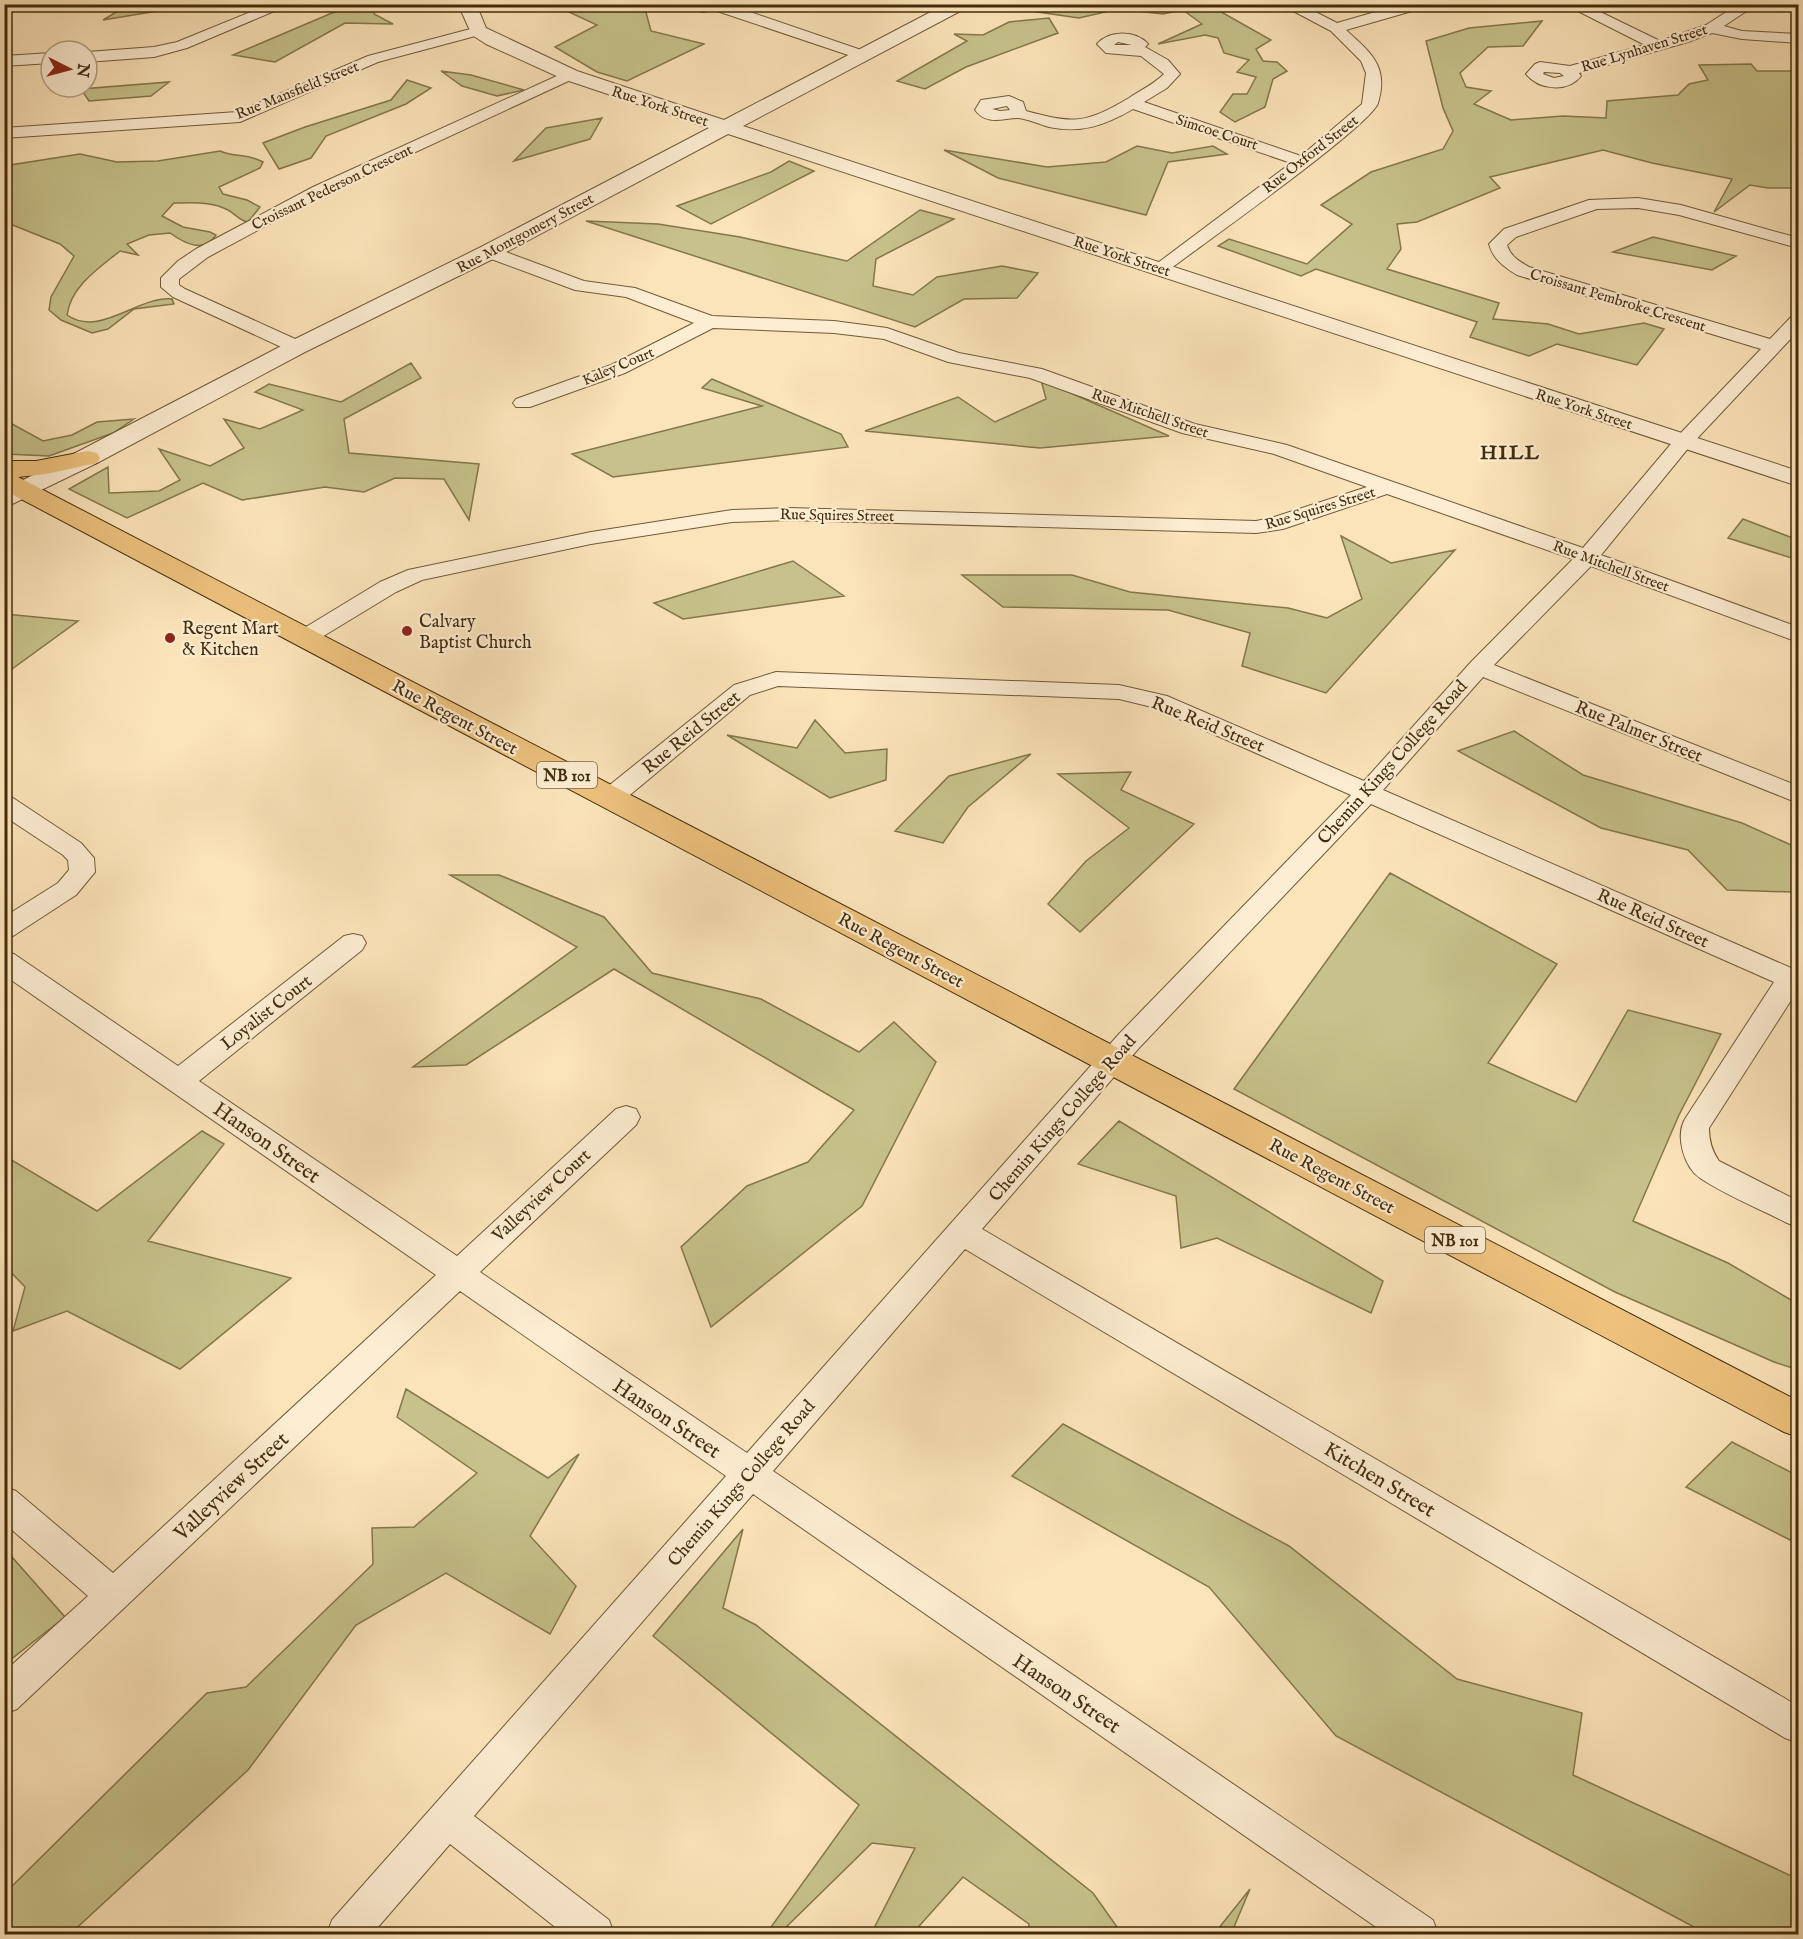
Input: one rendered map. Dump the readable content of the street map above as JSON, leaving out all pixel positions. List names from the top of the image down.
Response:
{
  "streets": {
    "main road": ["Rue Regent Street", "NB 101"],
    "street": [
      "Rue Lynhaven Street",
      "Rue Mansfield Street",
      "Rue York Street",
      "Simcoe Court",
      "Rue Oxford Street",
      "Croissant Pederson Crescent",
      "Rue Montgomery Street",
      "Croissant Pembroke Crescent",
      "Kaley Court",
      "Rue Mitchell Street",
      "Rue Squires Street",
      "Rue Reid Street",
      "Rue Palmer Street",
      "Chemin Kings College Road",
      "Loyalist Court",
      "Hanson Street",
      "Valleyview Court",
      "Kitchen Street",
      "Valleyview Street"
    ]
  },
  "crossings": [
    ["Rue Mansfield Street", "Rue York Street"],
    ["Rue York Street", "Rue Oxford Street"],
    ["Rue York Street", "Croissant Pederson Crescent"],
    ["Rue York Street", "Rue Montgomery Street"],
    ["Rue York Street", "Chemin Kings College Road"],
    ["Simcoe Court", "Rue Oxford Street"],
    ["Croissant Pederson Crescent", "Rue Montgomery Street"],
    ["Rue Montgomery Street", "Rue Mitchell Street"],
    ["Rue Montgomery Street", "Rue Regent Street"],
    ["Croissant Pembroke Crescent", "Chemin Kings College Road"],
    ["Kaley Court", "Rue Mitchell Street"],
    ["Rue Mitchell Street", "Rue Squires Street"],
    ["Rue Mitchell Street", "Chemin Kings College Road"],
    ["Rue Squires Street", "Rue Regent Street"],
    ["Rue Regent Street", "Rue Reid Street"],
    ["Rue Regent Street", "Chemin Kings College Road"],
    ["Rue Reid Street", "Chemin Kings College Road"],
    ["Rue Palmer Street", "Chemin Kings College Road"],
    ["Chemin Kings College Road", "Hanson Street"],
    ["Chemin Kings College Road", "Kitchen Street"],
    ["Loyalist Court", "Hanson Street"],
    ["Hanson Street", "Valleyview Court"],
    ["Hanson Street", "Valleyview Street"],
    ["Valleyview Court", "Valleyview Street"]
  ],
  "districts": ["HILL"],
  "places": ["Calvary Baptist Church", "Regent Mart & Kitchen"],
  "north": "right"
}
